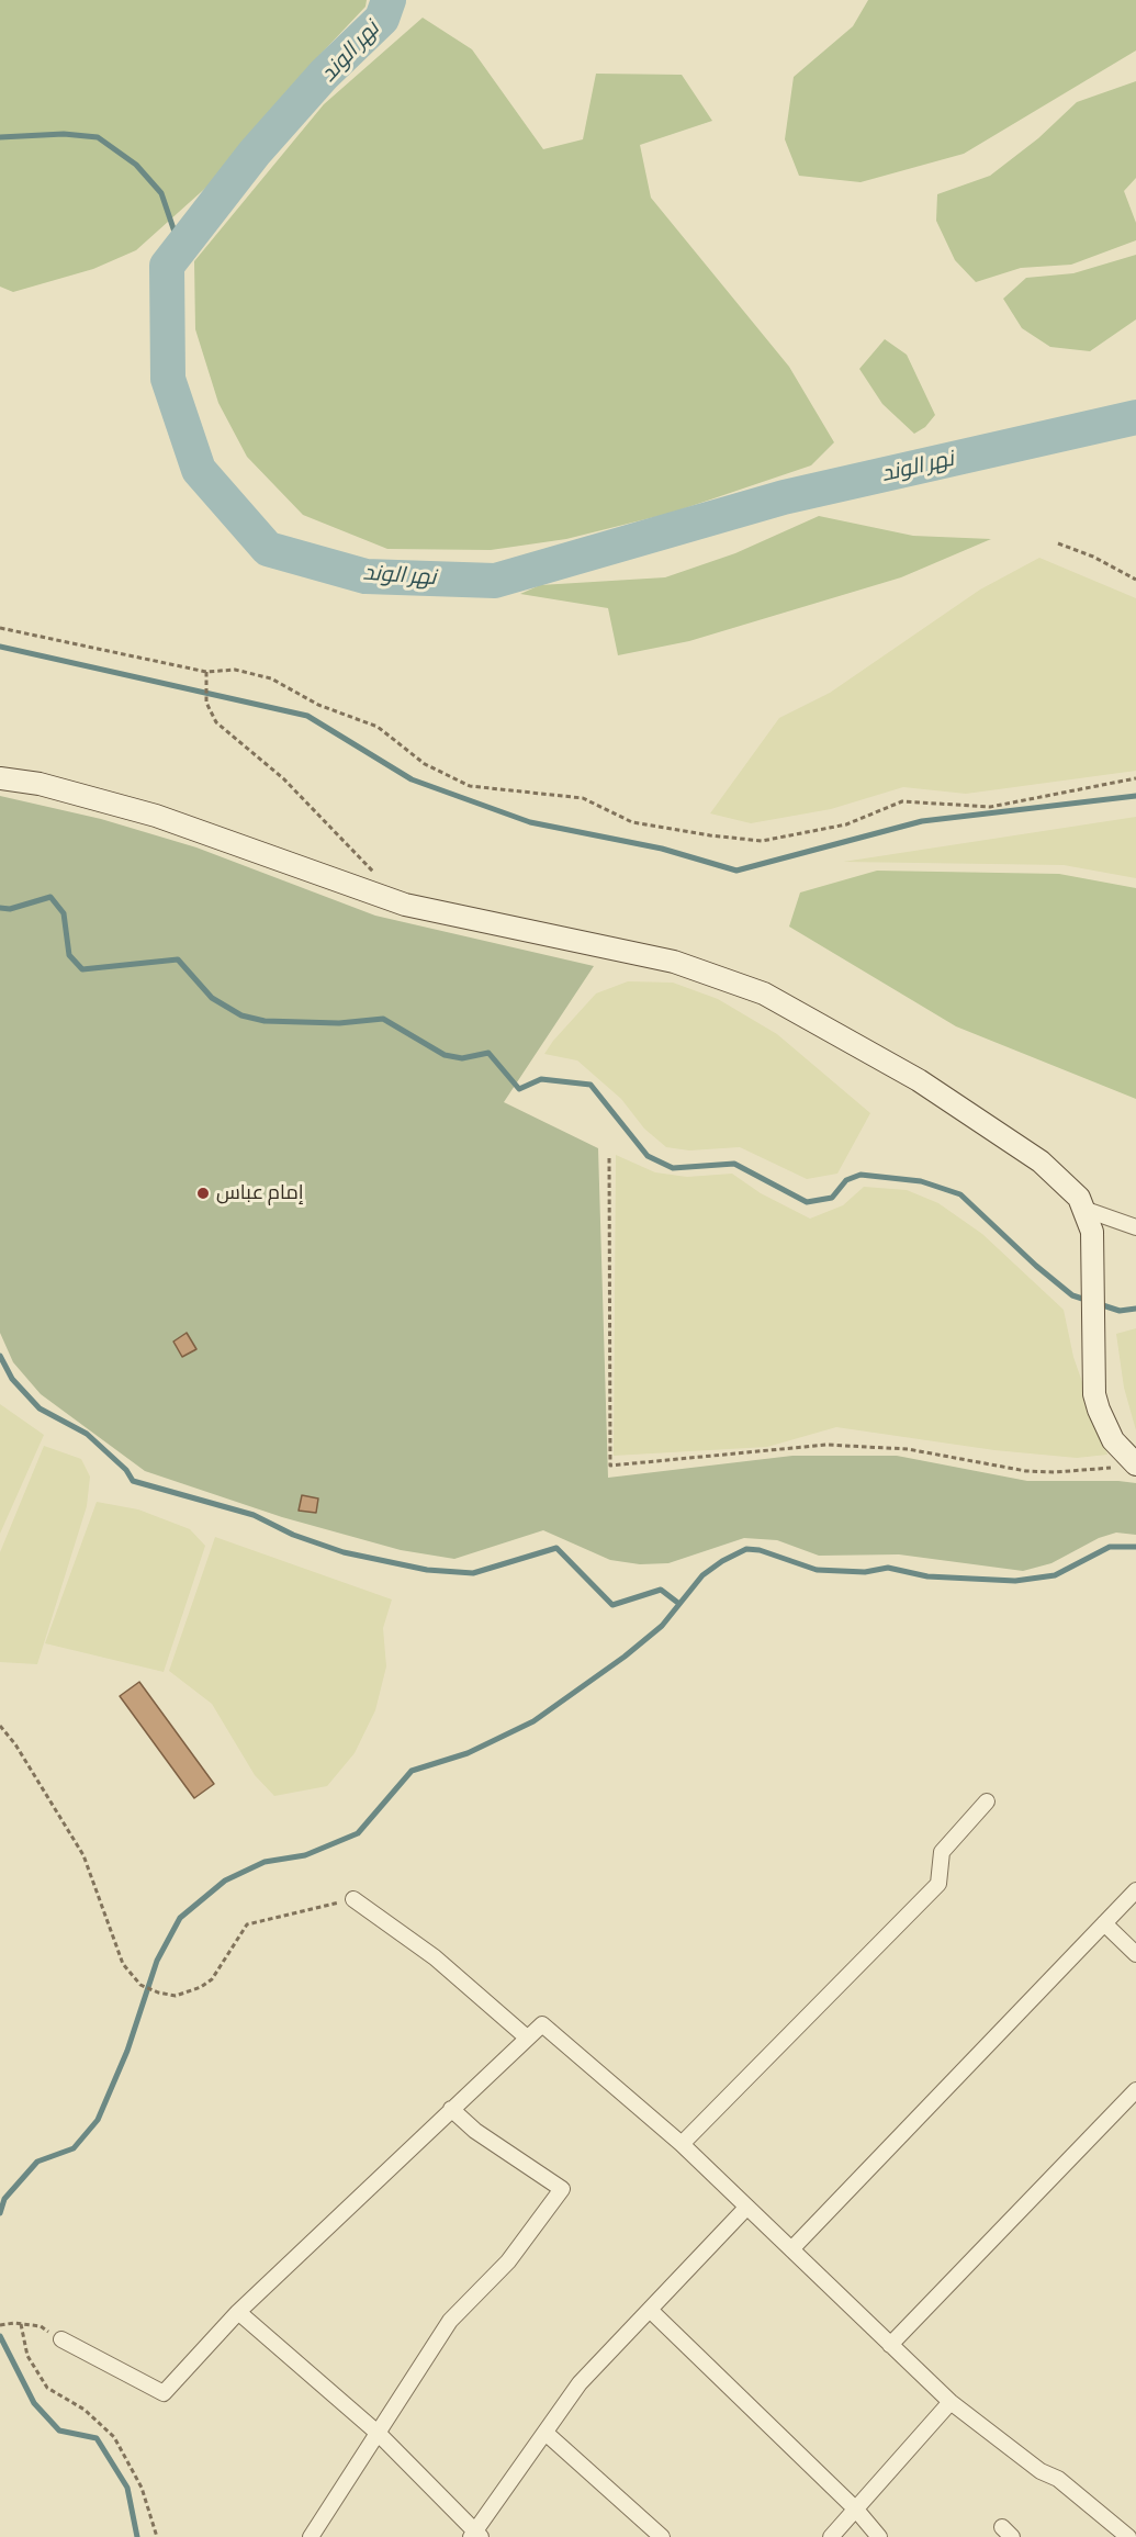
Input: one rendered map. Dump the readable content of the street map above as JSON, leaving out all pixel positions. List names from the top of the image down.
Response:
{
  "water": ["نهر الوند"],
  "places": ["إمام عباس"]
}
